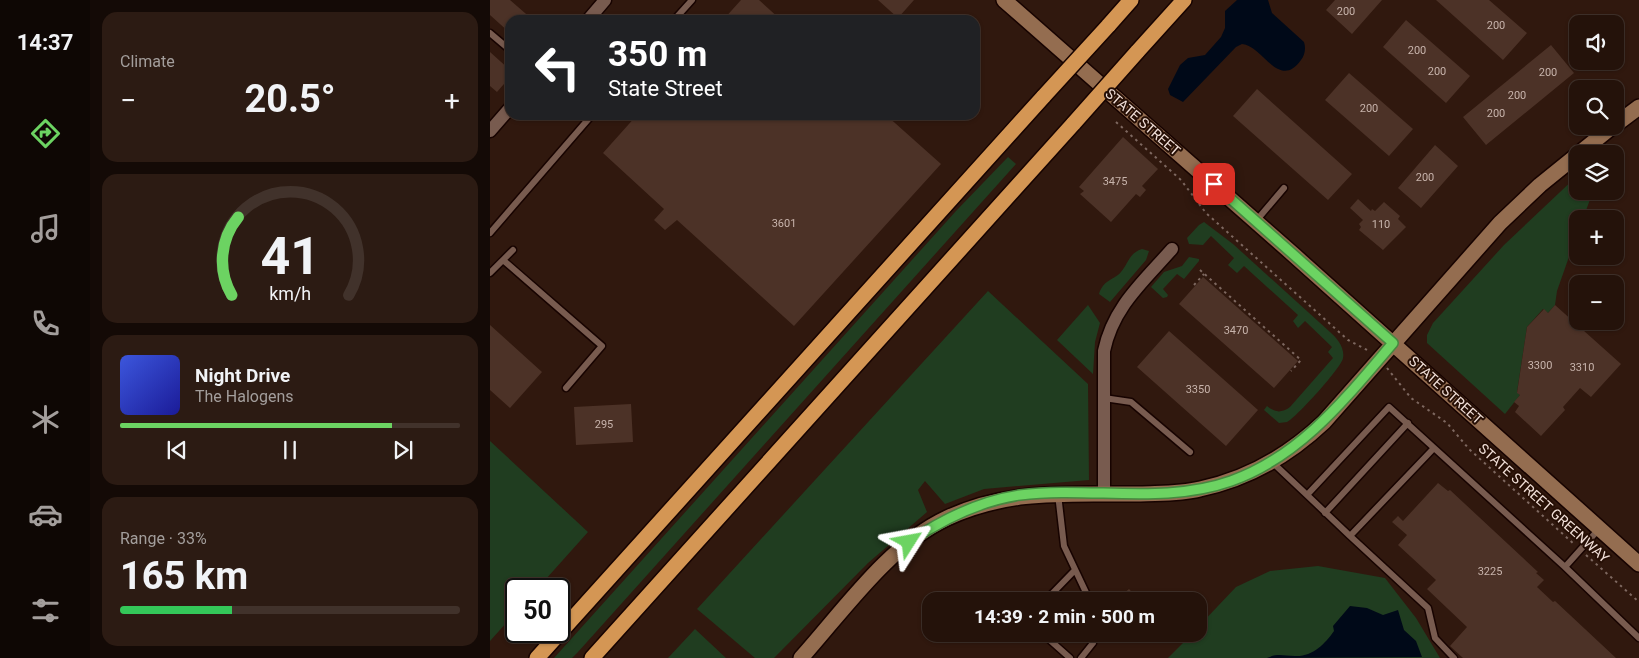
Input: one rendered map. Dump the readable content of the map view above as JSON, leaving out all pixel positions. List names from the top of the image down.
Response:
{
  "streets": {
    "main road": ["STATE STREET"],
    "path": ["STATE STREET GREENWAY"]
  },
  "house_numbers": [
    "200",
    "200",
    "200",
    "200",
    "200",
    "200",
    "200",
    "200",
    "200",
    "3475",
    "3601",
    "110",
    "3470",
    "3300",
    "3310",
    "3350",
    "295",
    "3225"
  ],
  "page": {
    "tabs": "14:37",
    "tile": [
      "Climate",
      ["Range · 33%", "165 km"]
    ],
    "map_buttons": ["+", "−"],
    "turn": ["350 m", "State Street"],
    "heat": ["−", "20.5°", "+"],
    "song": ["Night Drive", "The Halogens"],
    "limit": "50",
    "trip": "14:39 · 2 min · 500 m",
    "gauge": ["41", "km/h"]
  }
}
